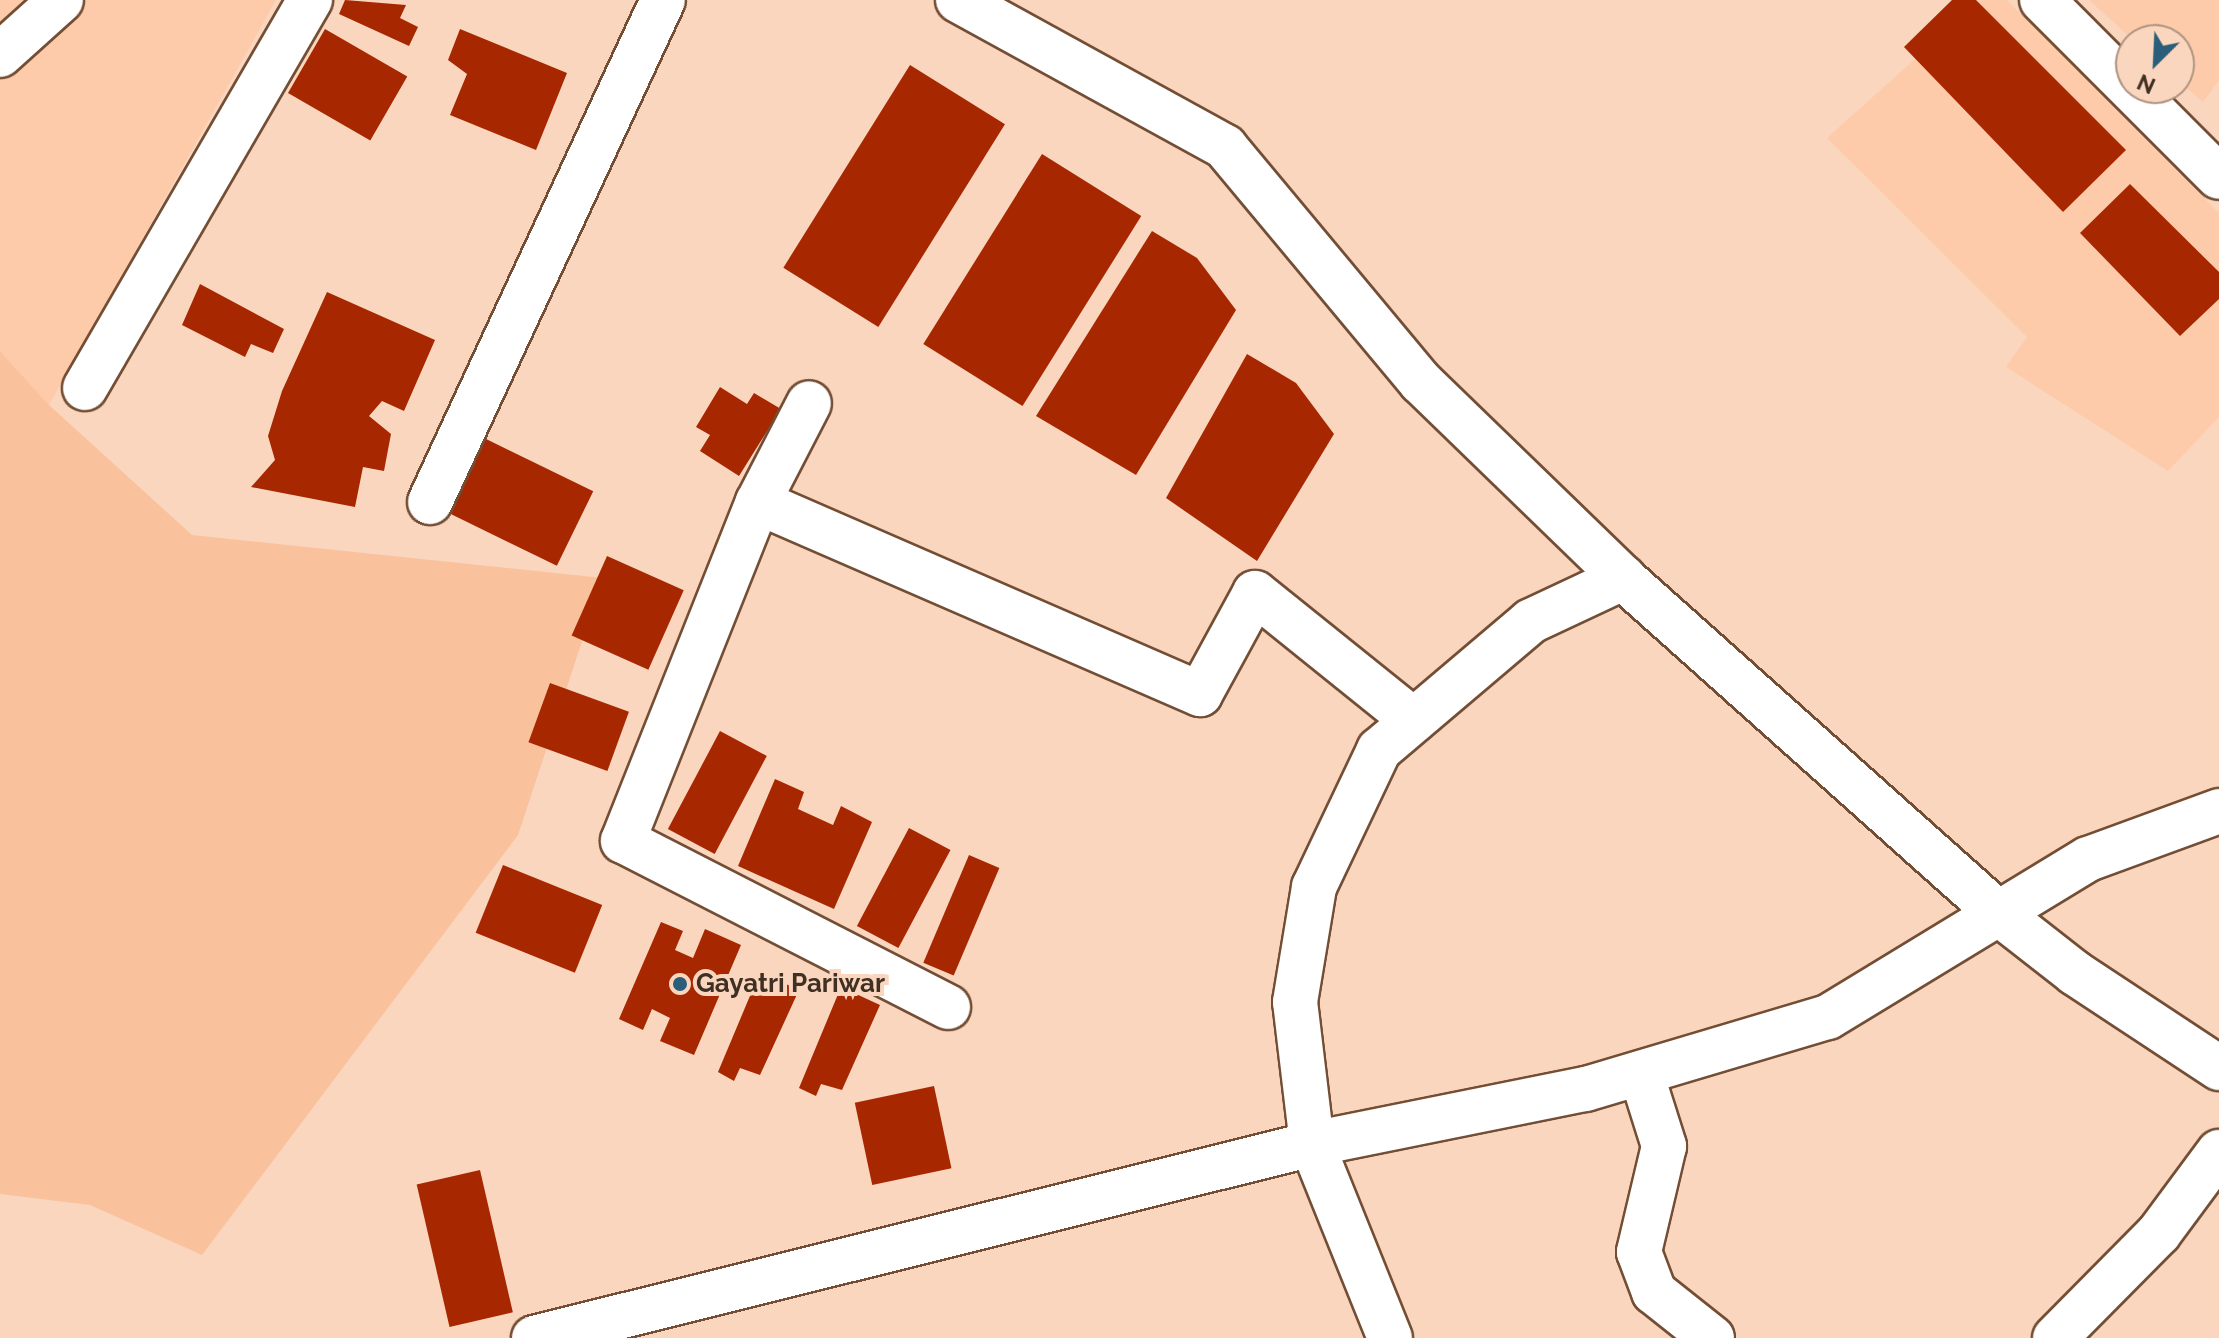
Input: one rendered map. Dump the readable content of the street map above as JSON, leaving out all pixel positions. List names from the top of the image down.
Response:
{
  "places": ["Gayatri Pariwar"],
  "north": "bottom left"
}
